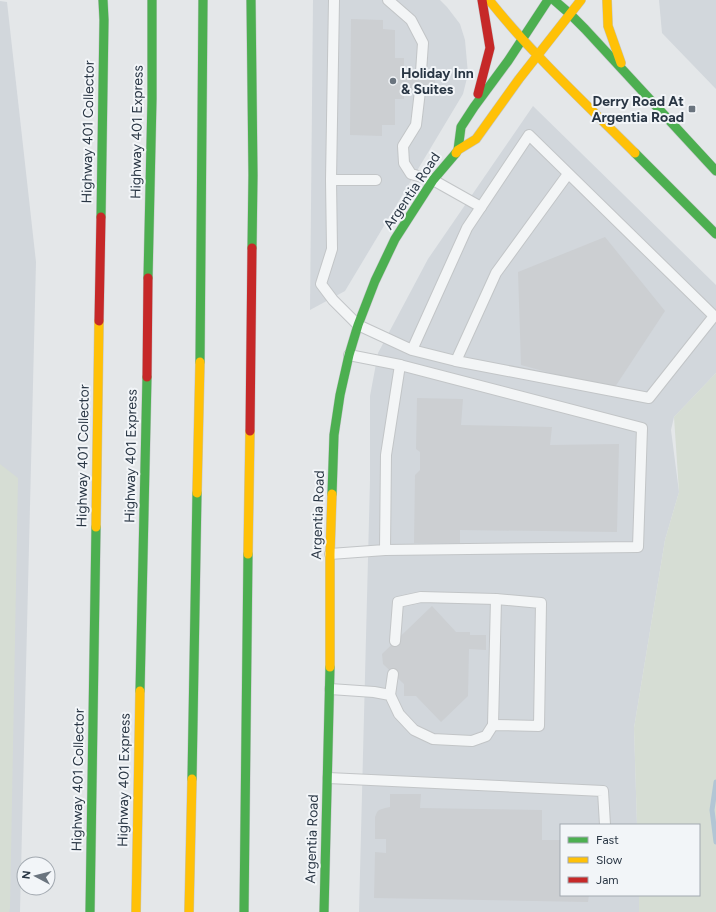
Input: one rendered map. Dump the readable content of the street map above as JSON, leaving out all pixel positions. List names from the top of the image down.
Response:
{
  "streets": {
    "main road": ["Highway 401 Collector", "Highway 401 Express", "Argentia Road"]
  },
  "places": {
    "other": ["Holiday Inn & Suites"],
    "transit": ["Derry Road At Argentia Road"]
  },
  "legend": ["Fast", "Slow", "Jam"],
  "north": "left"
}
